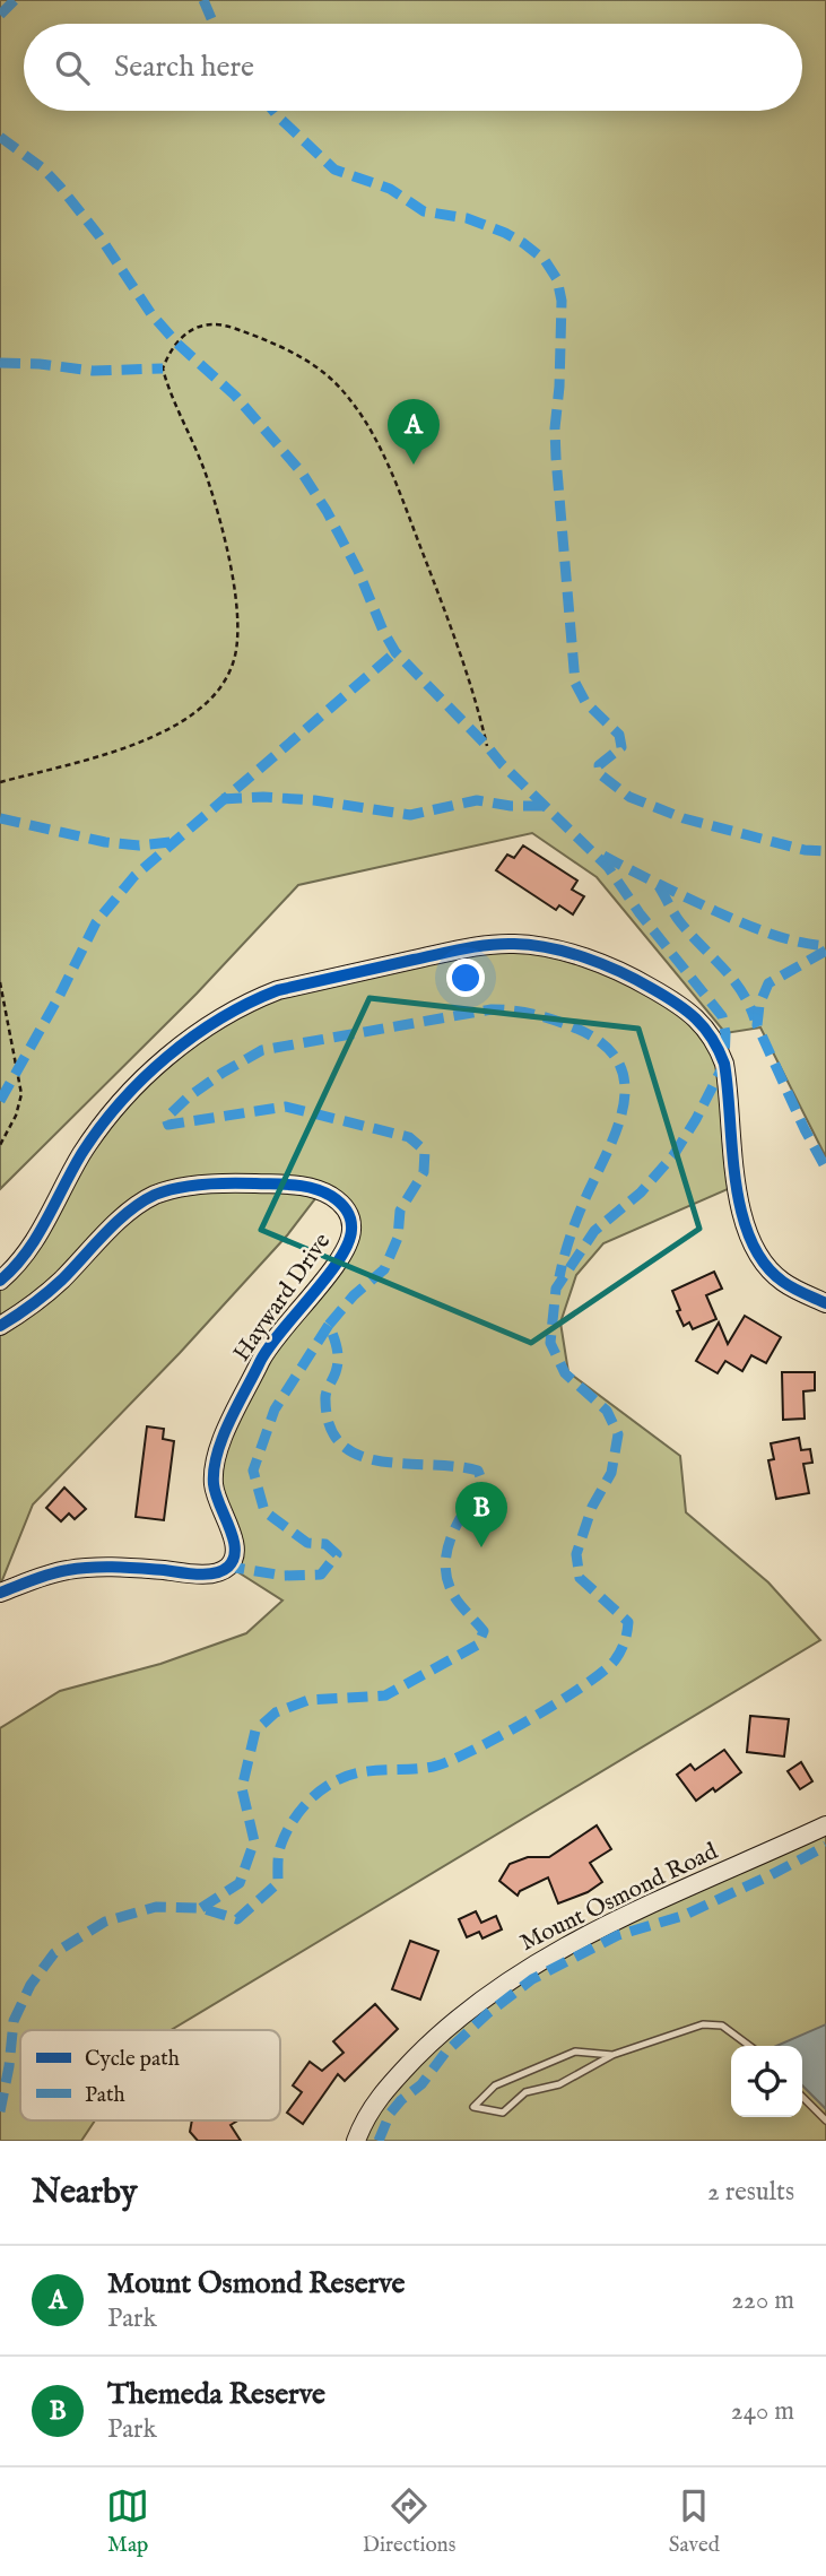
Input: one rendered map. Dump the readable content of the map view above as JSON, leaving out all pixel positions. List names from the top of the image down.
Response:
{
  "streets": {
    "street": ["Hayward Drive", "Mount Osmond Road"]
  },
  "legend": ["Cycle path", "Path"],
  "page": {
    "search": "Search here",
    "pins": ["A", "B"],
    "heading": ["Nearby", "2 results"],
    "list": [
      {
        "mark": "A",
        "name": "Mount Osmond Reserve",
        "note": "Park",
        "value": "220 m"
      },
      {
        "mark": "B",
        "name": "Themeda Reserve",
        "note": "Park",
        "value": "240 m"
      }
    ],
    "nav": ["Map", "Directions", "Saved"]
  }
}
